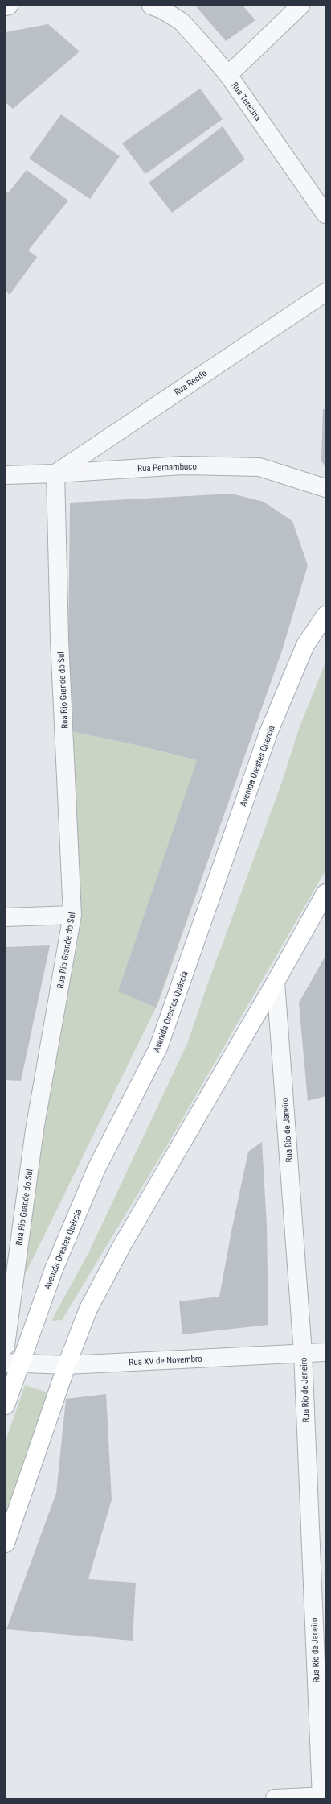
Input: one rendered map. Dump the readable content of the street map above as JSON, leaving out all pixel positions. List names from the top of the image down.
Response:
{
  "streets": {
    "main road": ["Avenida Orestes Quércia"],
    "street": [
      "Rua Terezina",
      "Rua Recife",
      "Rua Pernambuco",
      "Rua Rio Grande do Sul",
      "Rua Rio de Janeiro",
      "Rua XV de Novembro"
    ]
  },
  "crossings": [
    ["Rua Recife", "Rua Pernambuco"],
    ["Rua Recife", "Rua Rio Grande do Sul"],
    ["Rua Pernambuco", "Rua Rio Grande do Sul"],
    ["Avenida Orestes Quércia", "Rua XV de Novembro"],
    ["Rua Rio de Janeiro", "Rua XV de Novembro"]
  ]
}
